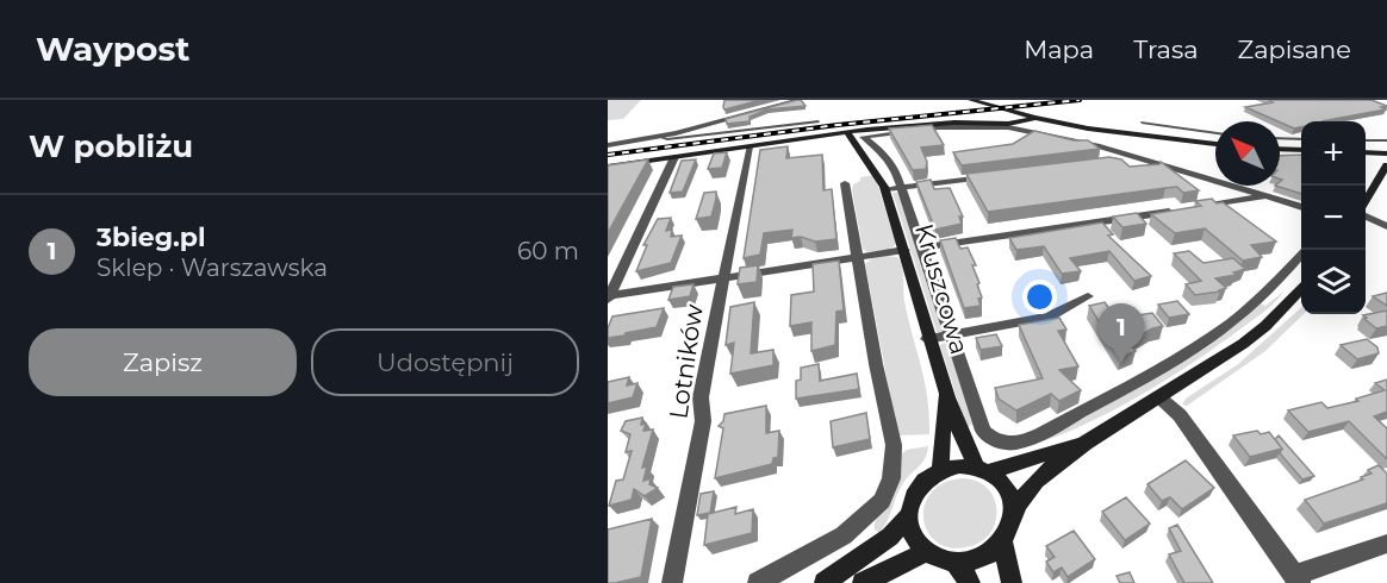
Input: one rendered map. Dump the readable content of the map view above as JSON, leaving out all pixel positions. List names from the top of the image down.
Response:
{
  "streets": {
    "main road": ["Kruszcowa"],
    "street": ["Lotników"]
  },
  "north": "top left",
  "page": {
    "header": "Waypost",
    "nav": ["Mapa", "Trasa", "Zapisane"],
    "heading": "W pobliżu",
    "map_buttons": ["+", "−"],
    "list": [
      {
        "mark": "1",
        "name": "3bieg.pl",
        "note": "Sklep · Warszawska",
        "value": "60 m"
      }
    ],
    "pins": "1",
    "buttons": ["Zapisz", "Udostępnij"]
  }
}
